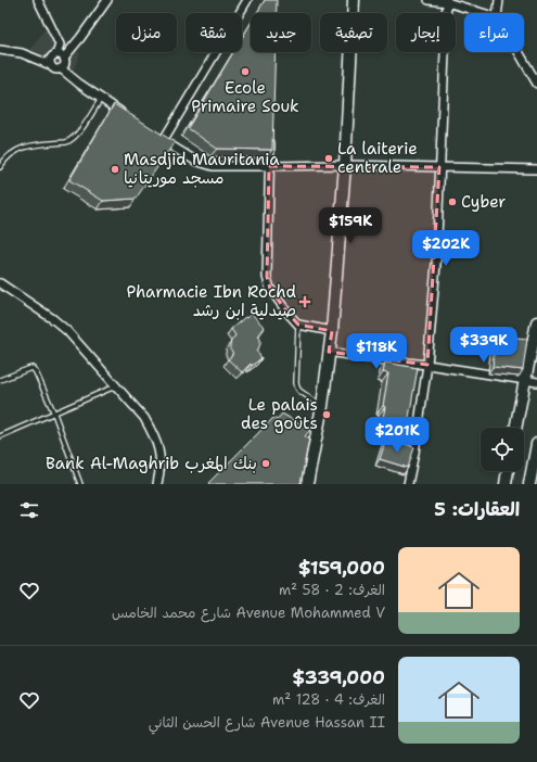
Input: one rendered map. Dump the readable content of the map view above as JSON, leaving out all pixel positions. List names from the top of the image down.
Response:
{
  "places": {
    "other": [
      "Ecole Primaire Souk",
      "La laiterie centrale",
      "Masdjid Mauritania مسجد موريتانيا",
      "Cyber",
      "Le palais des goûts",
      "Bank Al-Maghrib بنك المغرب"
    ],
    "health": ["Pharmacie Ibn Rochd صيدلية ابن رشد"]
  },
  "page": {
    "chip": [
      "شراء",
      "إيجار",
      "تصفية",
      "جديد",
      "شقة",
      "منزل"
    ],
    "price": [
      "$159K",
      "$202K",
      "$339K",
      "$118K",
      "$201K"
    ],
    "heading": "العقارات: 5",
    "list": [
      {
        "name": "$159,000",
        "note": "الغرف: 2 · 58 m² · Avenue Mohammed V شارع محمد الخامس"
      },
      {
        "name": "$339,000",
        "note": "الغرف: 4 · 128 m² · Avenue Hassan II شارع الحسن الثاني"
      }
    ]
  }
}
